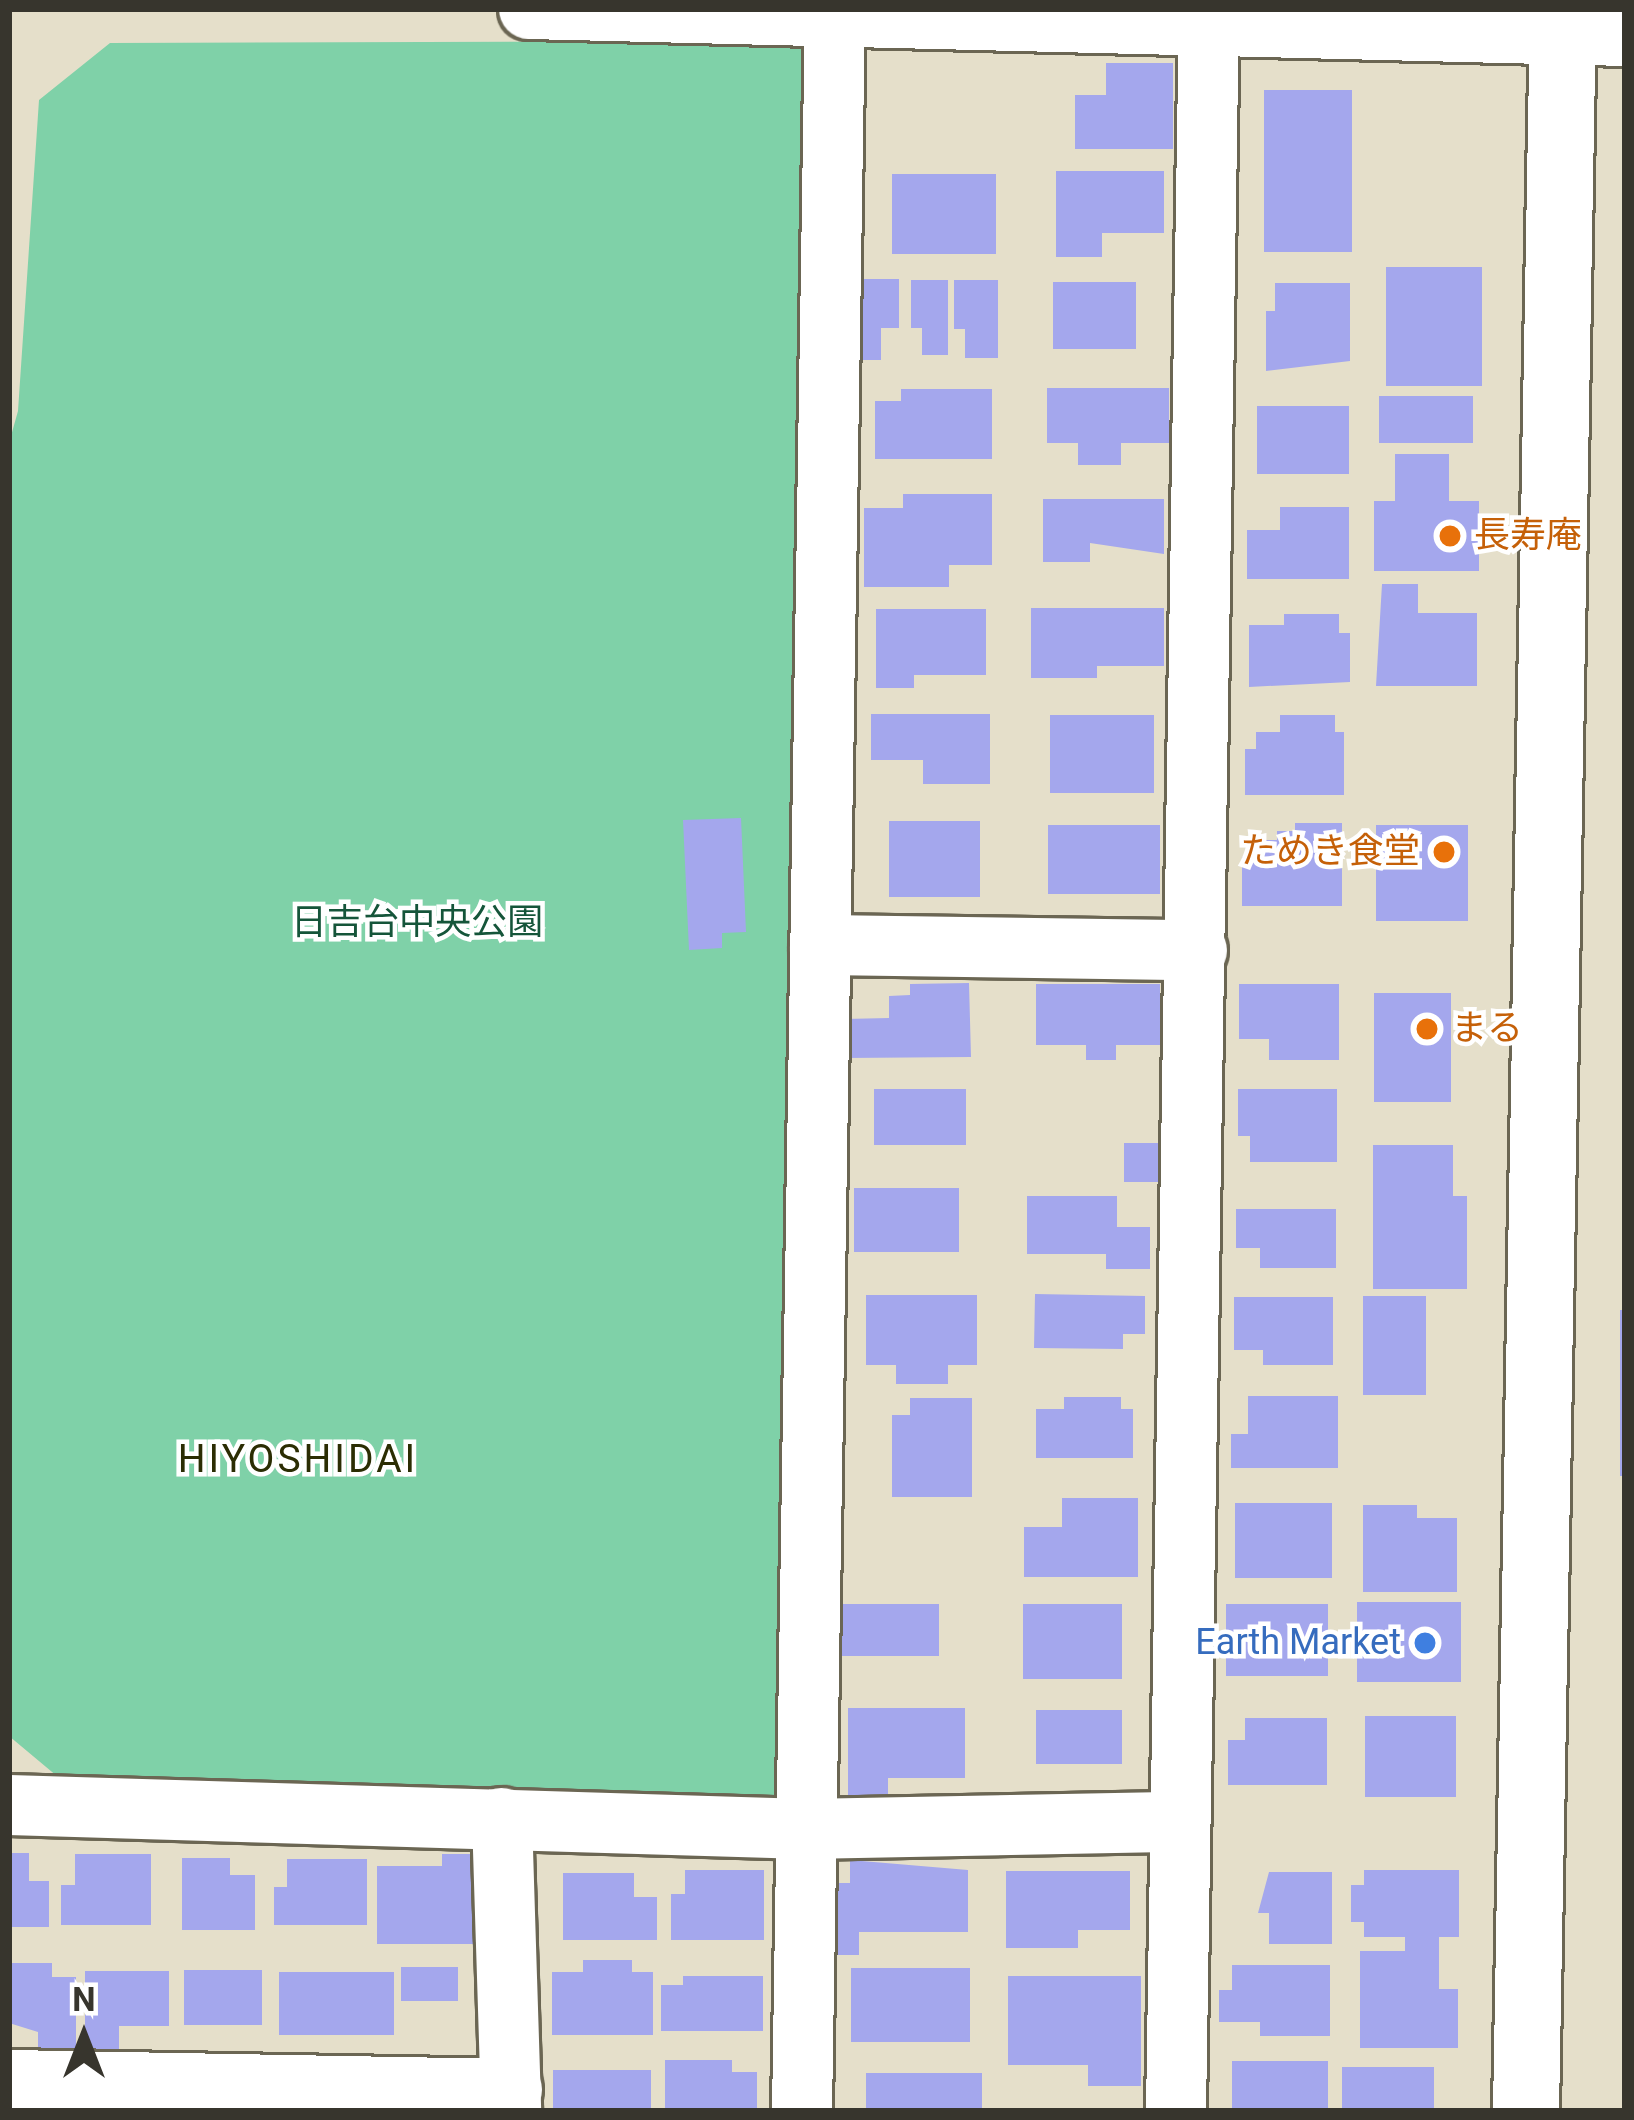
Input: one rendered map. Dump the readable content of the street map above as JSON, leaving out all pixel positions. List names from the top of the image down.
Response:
{
  "districts": ["HIYOSHIDAI"],
  "parks": ["日吉台中央公園"],
  "places": [
    "長寿庵",
    "ためき食堂",
    "まる",
    "Earth Market"
  ],
  "north": "top"
}
